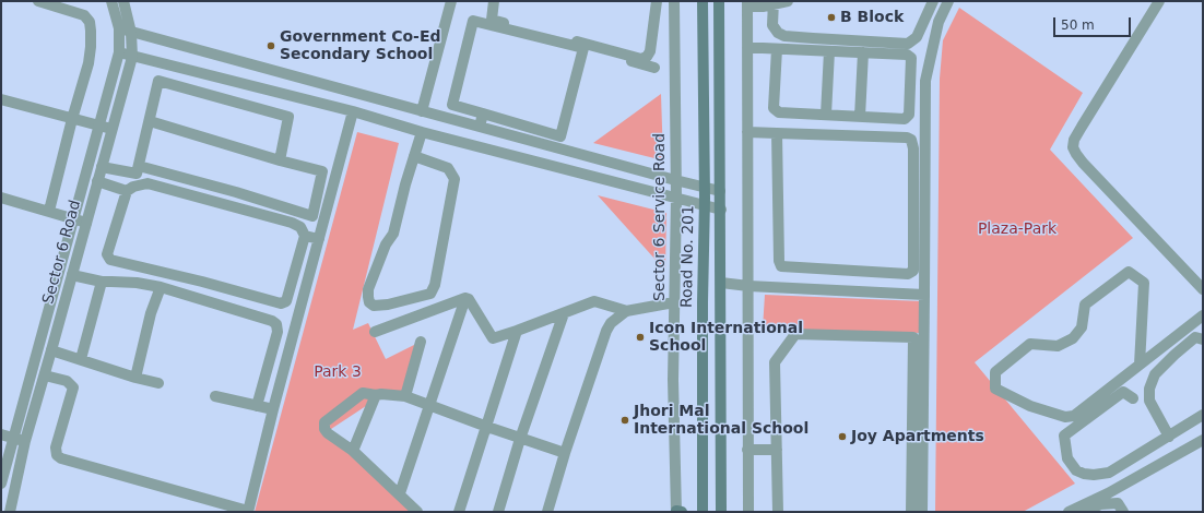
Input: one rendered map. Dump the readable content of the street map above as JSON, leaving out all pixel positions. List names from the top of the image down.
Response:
{
  "streets": {
    "main road": ["Road No. 201"],
    "street": ["Sector 6 Service Road", "Sector 6 Road"]
  },
  "parks": ["Plaza-Park", "Park 3"],
  "places": [
    "B Block",
    "Government Co-Ed Secondary School",
    "Icon International School",
    "Jhori Mal International School",
    "Joy Apartments"
  ],
  "scale_bar": "50 m"
}
